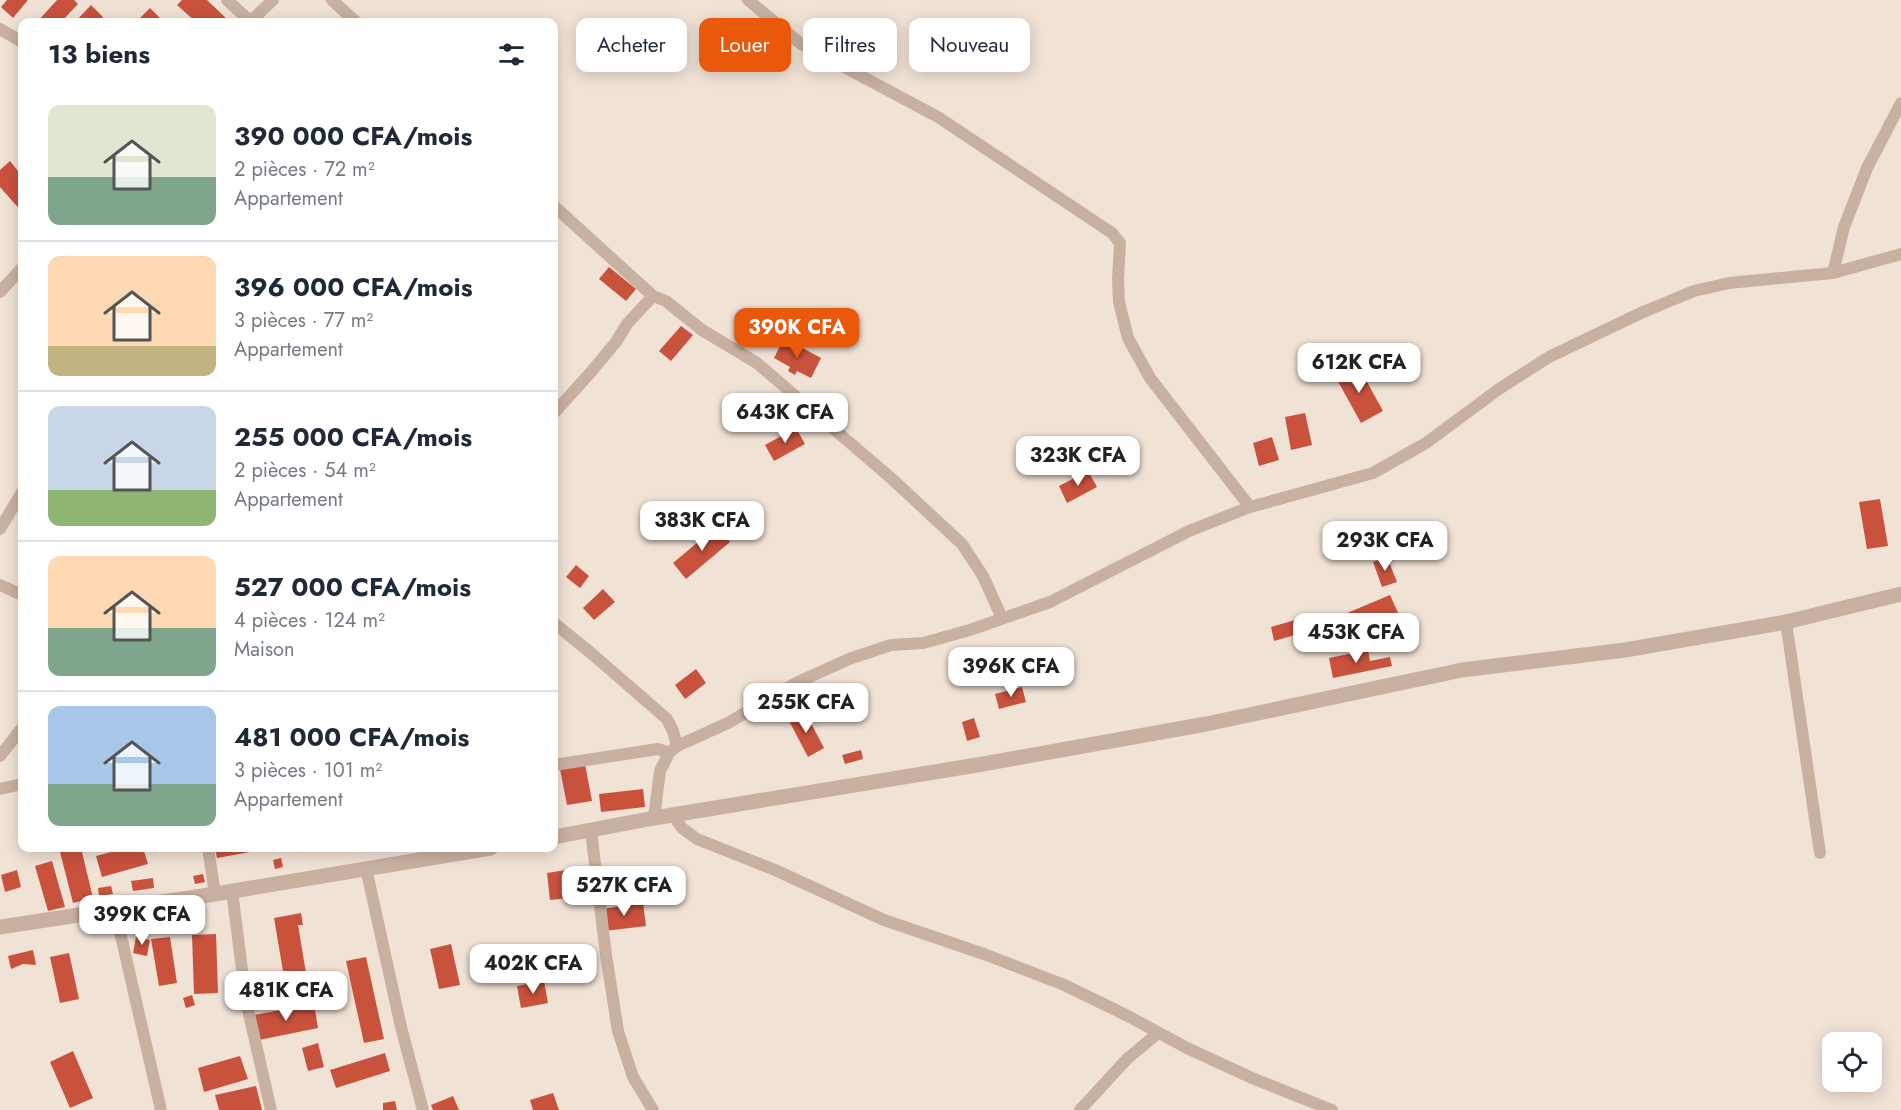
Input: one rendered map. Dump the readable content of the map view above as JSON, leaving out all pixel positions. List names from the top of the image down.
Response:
{
  "page": {
    "chip": [
      "Acheter",
      "Louer",
      "Filtres",
      "Nouveau"
    ],
    "heading": "13 biens",
    "list": [
      {
        "name": "390 000 CFA/mois",
        "note": "2 pièces · 72 m² · Appartement"
      },
      {
        "name": "396 000 CFA/mois",
        "note": "3 pièces · 77 m² · Appartement"
      },
      {
        "name": "255 000 CFA/mois",
        "note": "2 pièces · 54 m² · Appartement"
      },
      {
        "name": "527 000 CFA/mois",
        "note": "4 pièces · 124 m² · Maison"
      },
      {
        "name": "481 000 CFA/mois",
        "note": "3 pièces · 101 m² · Appartement"
      }
    ],
    "price": [
      "390K CFA",
      "612K CFA",
      "643K CFA",
      "323K CFA",
      "383K CFA",
      "293K CFA",
      "453K CFA",
      "396K CFA",
      "255K CFA",
      "527K CFA",
      "399K CFA",
      "402K CFA",
      "481K CFA"
    ]
  }
}
